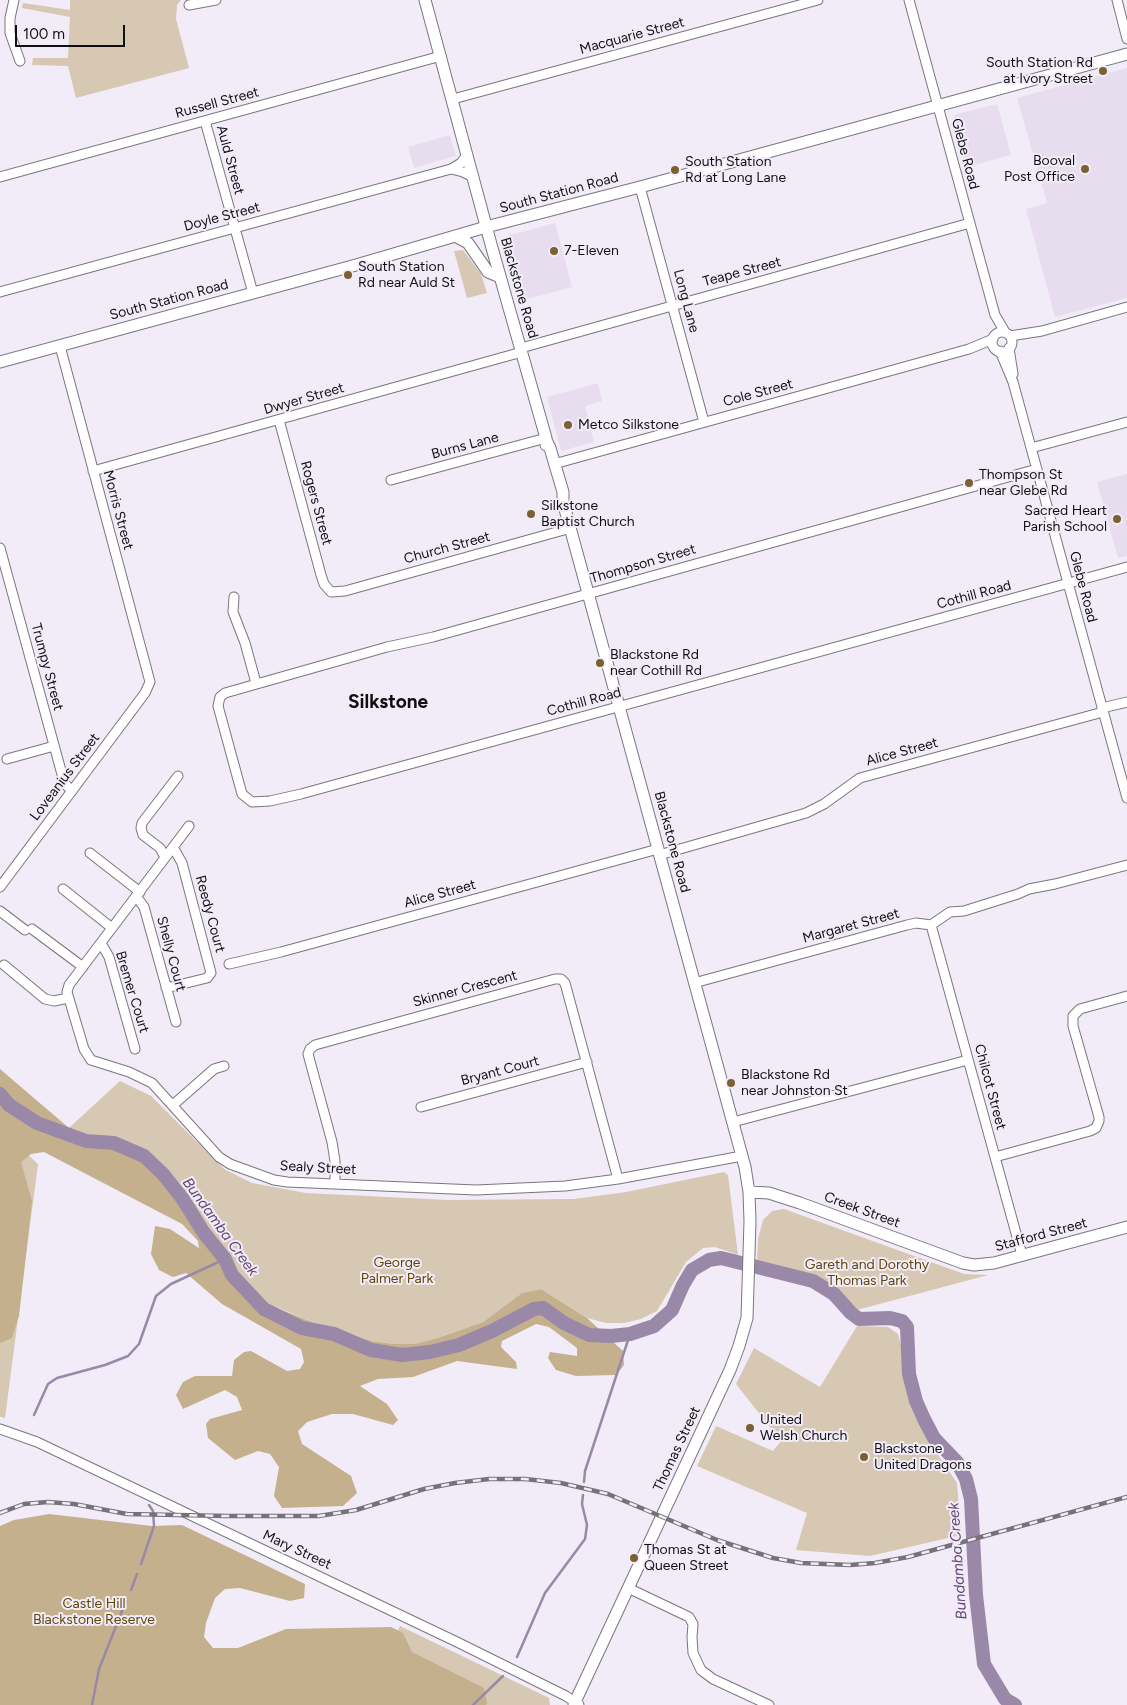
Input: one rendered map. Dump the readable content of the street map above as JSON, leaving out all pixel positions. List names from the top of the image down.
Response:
{
  "streets": {
    "main road": [
      "South Station Road",
      "Blackstone Road",
      "Creek Street",
      "Stafford Street",
      "Thomas Street"
    ],
    "street": [
      "Macquarie Street",
      "Russell Street",
      "Glebe Road",
      "Auld Street",
      "Doyle Street",
      "Teape Street",
      "Long Lane",
      "Cole Street",
      "Dwyer Street",
      "Burns Lane",
      "Rogers Street",
      "Morris Street",
      "Church Street",
      "Thompson Street",
      "Cothill Road",
      "Trumpy Street",
      "Alice Street",
      "Loveanius Street",
      "Reedy Court",
      "Margaret Street",
      "Shelly Court",
      "Skinner Crescent",
      "Bremer Court",
      "Bryant Court",
      "Chilcot Street",
      "Sealy Street",
      "Mary Street"
    ]
  },
  "crossings": [
    ["Macquarie Street", "Blackstone Road"],
    ["Russell Street", "Auld Street"],
    ["Russell Street", "Blackstone Road"],
    ["Glebe Road", "South Station Road"],
    ["Glebe Road", "Teape Street"],
    ["Glebe Road", "Cole Street"],
    ["Glebe Road", "Thompson Street"],
    ["Glebe Road", "Cothill Road"],
    ["Glebe Road", "Alice Street"],
    ["Auld Street", "South Station Road"],
    ["Auld Street", "Doyle Street"],
    ["South Station Road", "Blackstone Road"],
    ["South Station Road", "Long Lane"],
    ["South Station Road", "Morris Street"],
    ["Doyle Street", "Blackstone Road"],
    ["Teape Street", "Blackstone Road"],
    ["Teape Street", "Long Lane"],
    ["Teape Street", "Dwyer Street"],
    ["Blackstone Road", "Cole Street"],
    ["Blackstone Road", "Dwyer Street"],
    ["Blackstone Road", "Burns Lane"],
    ["Blackstone Road", "Church Street"],
    ["Blackstone Road", "Thompson Street"],
    ["Blackstone Road", "Cothill Road"],
    ["Blackstone Road", "Alice Street"],
    ["Blackstone Road", "Margaret Street"],
    ["Blackstone Road", "Sealy Street"],
    ["Blackstone Road", "Creek Street"],
    ["Blackstone Road", "Thomas Street"],
    ["Long Lane", "Cole Street"],
    ["Dwyer Street", "Rogers Street"],
    ["Dwyer Street", "Morris Street"],
    ["Rogers Street", "Church Street"],
    ["Morris Street", "Loveanius Street"],
    ["Thompson Street", "Cothill Road"],
    ["Trumpy Street", "Loveanius Street"],
    ["Reedy Court", "Shelly Court"],
    ["Margaret Street", "Chilcot Street"],
    ["Skinner Crescent", "Bryant Court"],
    ["Skinner Crescent", "Sealy Street"],
    ["Chilcot Street", "Stafford Street"],
    ["Creek Street", "Stafford Street"],
    ["Creek Street", "Thomas Street"],
    ["Thomas Street", "Mary Street"]
  ],
  "districts": ["Silkstone"],
  "water": ["Bundamba Creek"],
  "parks": ["George Palmer Park", "Gareth and Dorothy Thomas Park", "Castle Hill Blackstone Reserve"],
  "places": [
    "South Station Rd at Ivory Street",
    "Booval Post Office",
    "South Station Rd at Long Lane",
    "7-Eleven",
    "South Station Rd near Auld St",
    "Metco Silkstone",
    "Thompson St near Glebe Rd",
    "Silkstone Baptist Church",
    "Sacred Heart Parish School",
    "Blackstone Rd near Cothill Rd",
    "Blackstone Rd near Johnston St",
    "United Welsh Church",
    "Blackstone United Dragons",
    "Thomas St at Queen Street"
  ],
  "scale_bar": "100 m"
}
